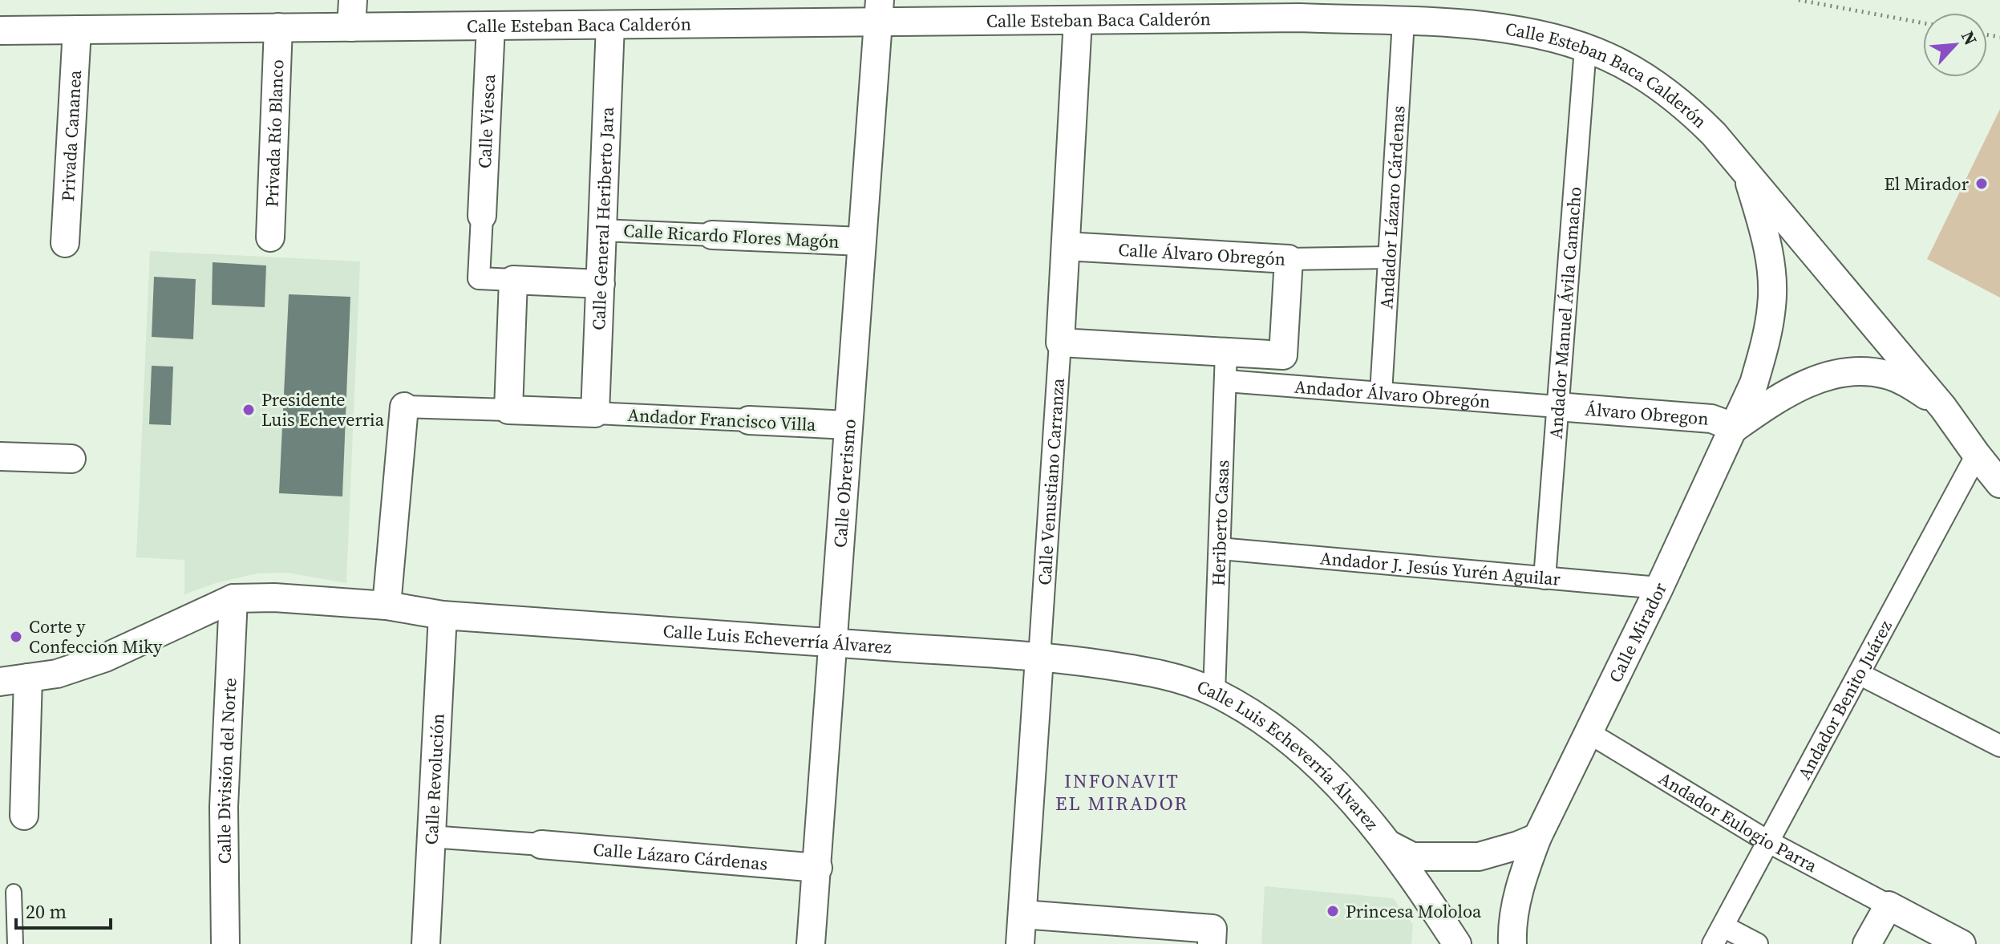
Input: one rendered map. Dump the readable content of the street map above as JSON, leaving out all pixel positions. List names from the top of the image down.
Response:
{
  "streets": {
    "street": [
      "Calle Esteban Baca Calderón",
      "Calle Viesca",
      "Privada Río Blanco",
      "Privada Cananea",
      "Andador Lázaro Cárdenas",
      "Calle General Heriberto Jara",
      "Calle Ricardo Flores Magón",
      "Calle Álvaro Obregón",
      "Andador Manuel Ávila Camacho",
      "Andador Álvaro Obregón",
      "Álvaro Obregon",
      "Andador Francisco Villa",
      "Calle Venustiano Carranza",
      "Calle Obrerismo",
      "Heriberto Casas",
      "Andador J. Jesús Yurén Aguilar",
      "Calle Mirador",
      "Calle Luis Echeverría Álvarez",
      "Andador Benito Juárez",
      "Calle División del Norte",
      "Calle Revolución",
      "Andador Eulogio Parra",
      "Calle Lázaro Cárdenas"
    ]
  },
  "crossings": [
    ["Calle Esteban Baca Calderón", "Calle Viesca"],
    ["Calle Esteban Baca Calderón", "Privada Río Blanco"],
    ["Calle Esteban Baca Calderón", "Privada Cananea"],
    ["Calle Esteban Baca Calderón", "Andador Lázaro Cárdenas"],
    ["Calle Esteban Baca Calderón", "Calle General Heriberto Jara"],
    ["Calle Esteban Baca Calderón", "Andador Manuel Ávila Camacho"],
    ["Calle Esteban Baca Calderón", "Calle Venustiano Carranza"],
    ["Calle Esteban Baca Calderón", "Calle Obrerismo"],
    ["Calle Esteban Baca Calderón", "Calle Mirador"],
    ["Calle Esteban Baca Calderón", "Andador Benito Juárez"],
    ["Andador Lázaro Cárdenas", "Andador Álvaro Obregón"],
    ["Calle General Heriberto Jara", "Calle Ricardo Flores Magón"],
    ["Calle General Heriberto Jara", "Andador Francisco Villa"],
    ["Calle Ricardo Flores Magón", "Calle Obrerismo"],
    ["Calle Álvaro Obregón", "Calle Venustiano Carranza"],
    ["Calle Álvaro Obregón", "Heriberto Casas"],
    ["Andador Manuel Ávila Camacho", "Andador Álvaro Obregón"],
    ["Andador Manuel Ávila Camacho", "Álvaro Obregon"],
    ["Andador Manuel Ávila Camacho", "Andador J. Jesús Yurén Aguilar"],
    ["Andador Álvaro Obregón", "Álvaro Obregon"],
    ["Andador Álvaro Obregón", "Heriberto Casas"],
    ["Álvaro Obregon", "Calle Mirador"],
    ["Andador Francisco Villa", "Calle Obrerismo"],
    ["Calle Venustiano Carranza", "Calle Luis Echeverría Álvarez"],
    ["Calle Obrerismo", "Calle Luis Echeverría Álvarez"],
    ["Calle Obrerismo", "Calle Lázaro Cárdenas"],
    ["Heriberto Casas", "Andador J. Jesús Yurén Aguilar"],
    ["Heriberto Casas", "Calle Luis Echeverría Álvarez"],
    ["Andador J. Jesús Yurén Aguilar", "Calle Mirador"],
    ["Calle Mirador", "Andador Eulogio Parra"],
    ["Calle Luis Echeverría Álvarez", "Calle División del Norte"],
    ["Calle Luis Echeverría Álvarez", "Calle Revolución"],
    ["Andador Benito Juárez", "Andador Eulogio Parra"]
  ],
  "districts": ["INFONAVIT EL MIRADOR"],
  "places": [
    "El Mirador",
    "Presidente Luis Echeverria",
    "Corte y Confeccion Miky",
    "Princesa Mololoa"
  ],
  "scale_bar": "20 m",
  "north": "top right"
}
